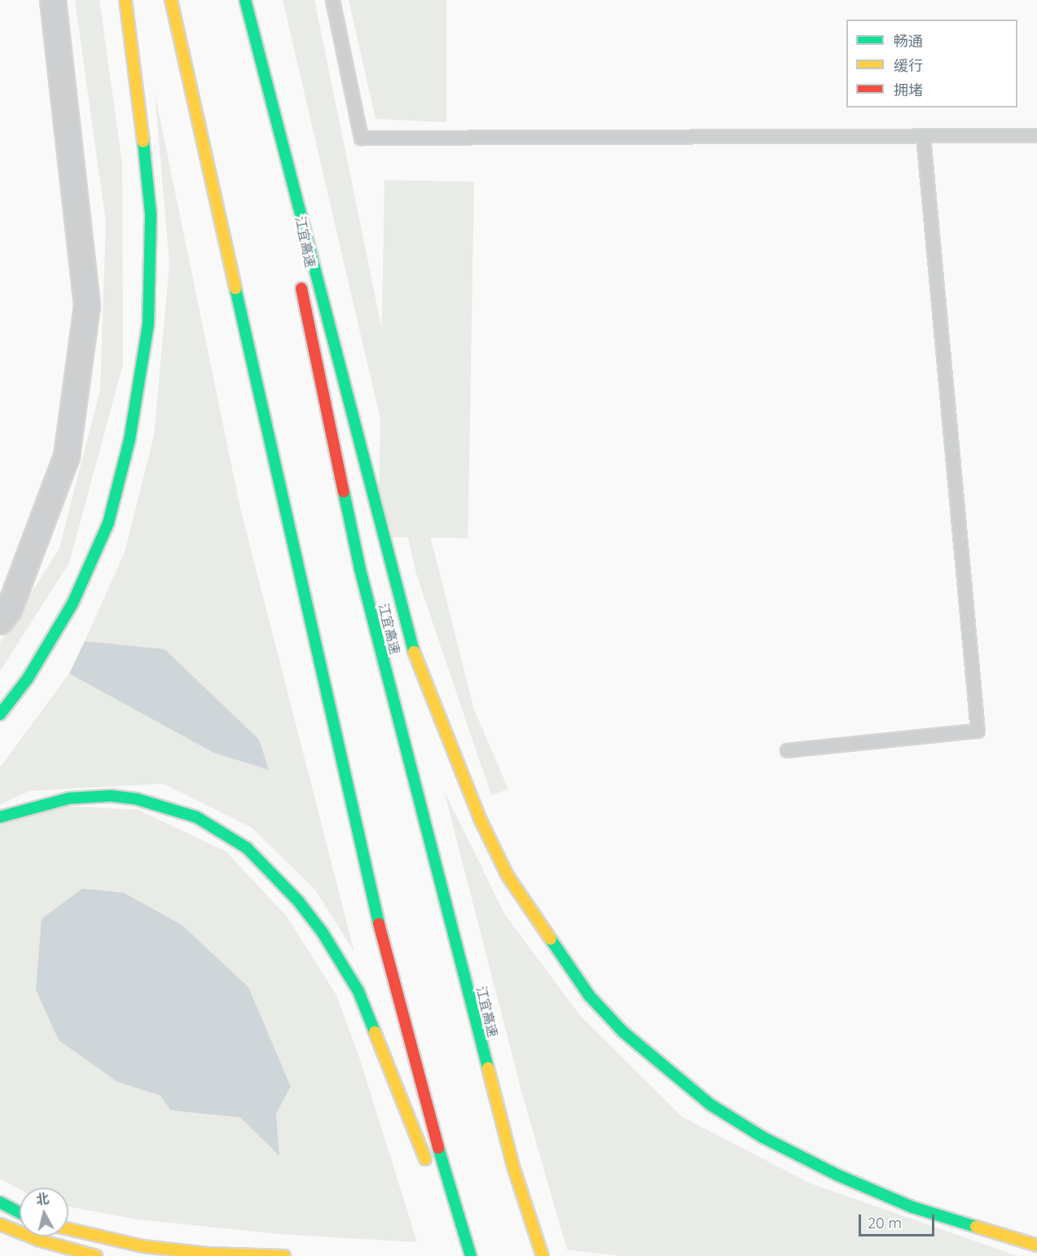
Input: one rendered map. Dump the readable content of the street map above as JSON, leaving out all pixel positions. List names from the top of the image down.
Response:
{
  "streets": {
    "highway": ["江宜高速"]
  },
  "legend": ["畅通", "缓行", "拥堵"],
  "scale_bar": "20 m",
  "north": "top"
}
